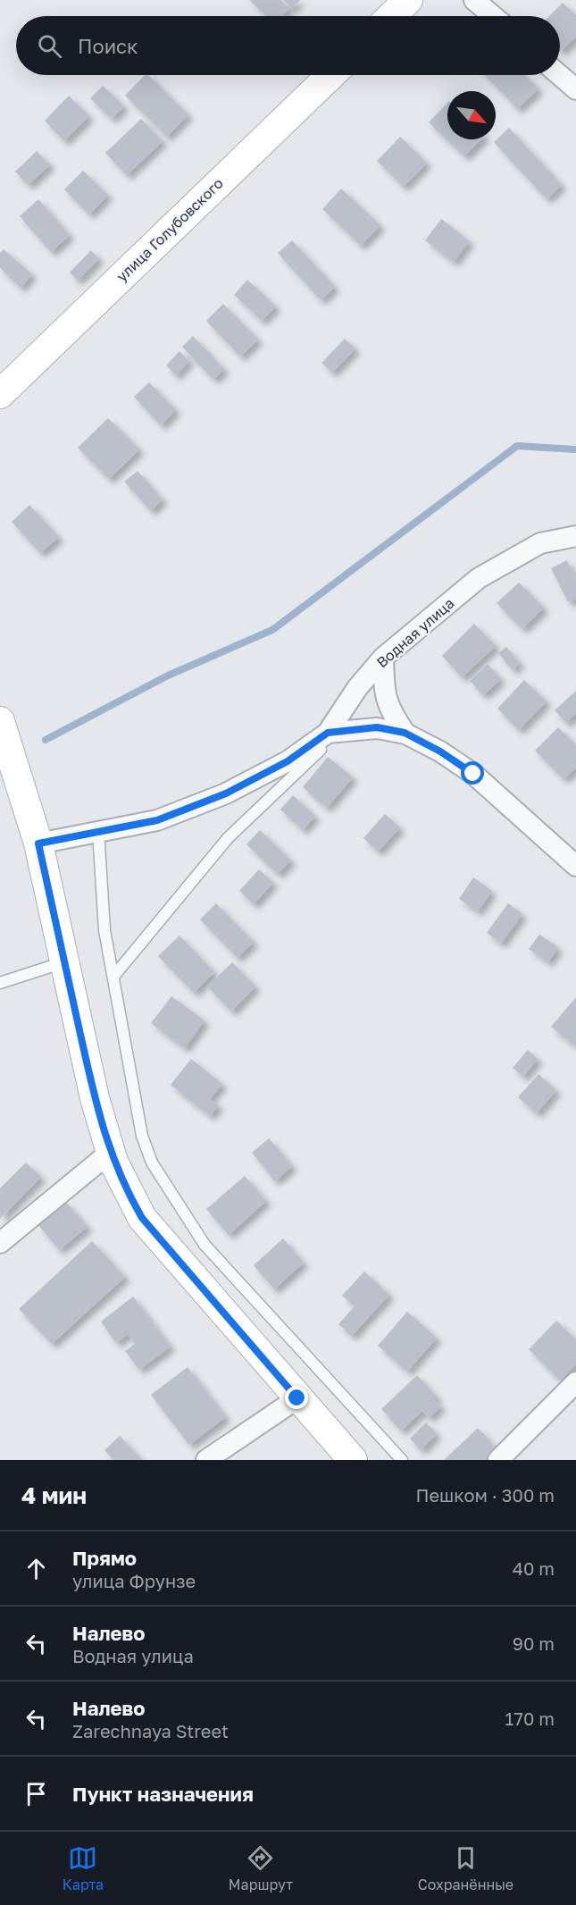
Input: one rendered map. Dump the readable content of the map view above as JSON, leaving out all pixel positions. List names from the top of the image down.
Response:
{
  "streets": {
    "street": ["улица Голубовского", "Водная улица"]
  },
  "north": "bottom right",
  "page": {
    "search": "Поиск",
    "heading": ["4 мин", "Пешком · 300 m"],
    "list": [
      ["Прямо", "улица Фрунзе", "40 m"],
      ["Налево", "Водная улица", "90 m"],
      ["Налево", "Zarechnaya Street", "170 m"],
      "Пункт назначения"
    ],
    "nav": ["Карта", "Маршрут", "Сохранённые"]
  }
}
